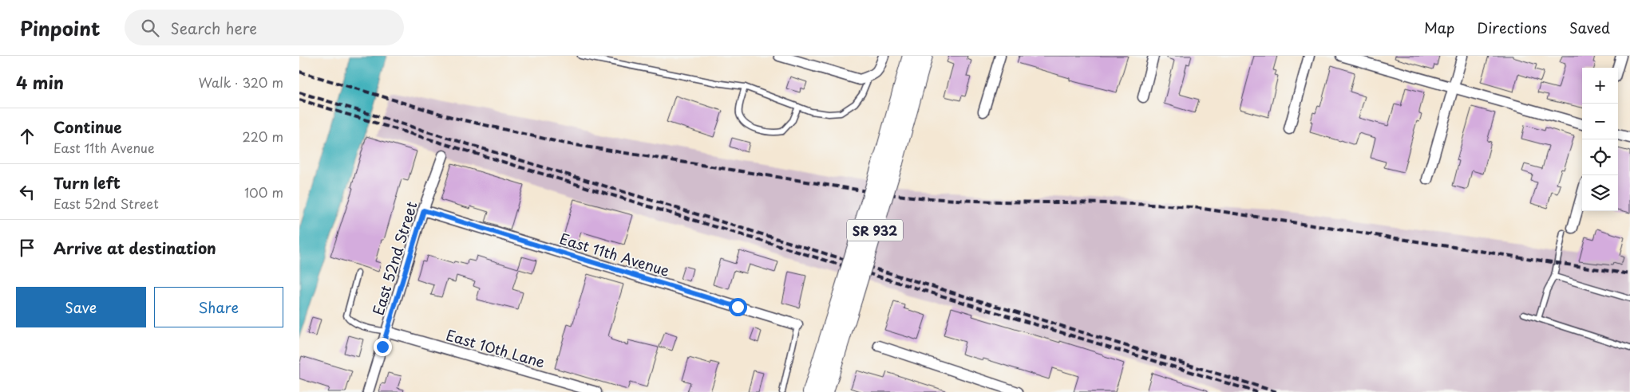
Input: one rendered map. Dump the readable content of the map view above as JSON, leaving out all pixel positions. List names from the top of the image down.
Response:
{
  "streets": {
    "main road": ["SR 932"],
    "street": ["East 11th Avenue", "East 52nd Street", "East 10th Lane"]
  },
  "crossings": [
    ["East 11th Avenue", "East 52nd Street"],
    ["East 52nd Street", "East 10th Lane"]
  ],
  "page": {
    "header": "Pinpoint",
    "search": "Search here",
    "nav": ["Map", "Directions", "Saved"],
    "heading": ["4 min", "Walk · 320 m"],
    "map_buttons": ["+", "−"],
    "list": [
      ["Continue", "East 11th Avenue", "220 m"],
      ["Turn left", "East 52nd Street", "100 m"],
      "Arrive at destination"
    ],
    "buttons": ["Save", "Share"]
  }
}
